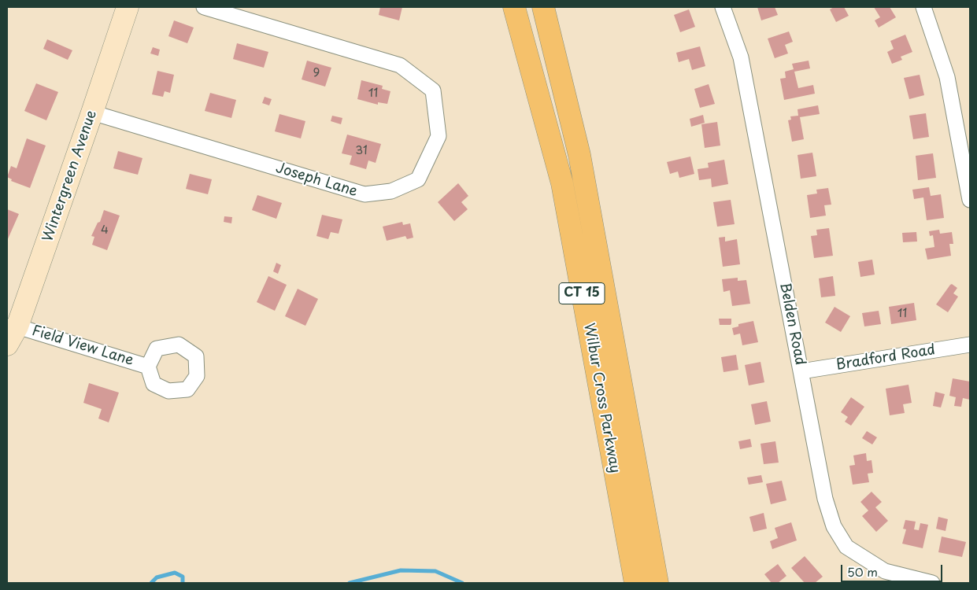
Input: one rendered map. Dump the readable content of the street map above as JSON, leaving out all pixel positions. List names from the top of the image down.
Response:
{
  "streets": {
    "highway": ["CT 15", "Wilbur Cross Parkway"],
    "main road": ["Wintergreen Avenue"],
    "street": [
      "Joseph Lane",
      "Belden Road",
      "Field View Lane",
      "Bradford Road"
    ]
  },
  "crossings": [
    ["Wintergreen Avenue", "Joseph Lane"],
    ["Wintergreen Avenue", "Field View Lane"],
    ["Belden Road", "Bradford Road"]
  ],
  "house_numbers": [
    "9",
    "11",
    "31",
    "4",
    "11"
  ],
  "scale_bar": "50 m"
}
